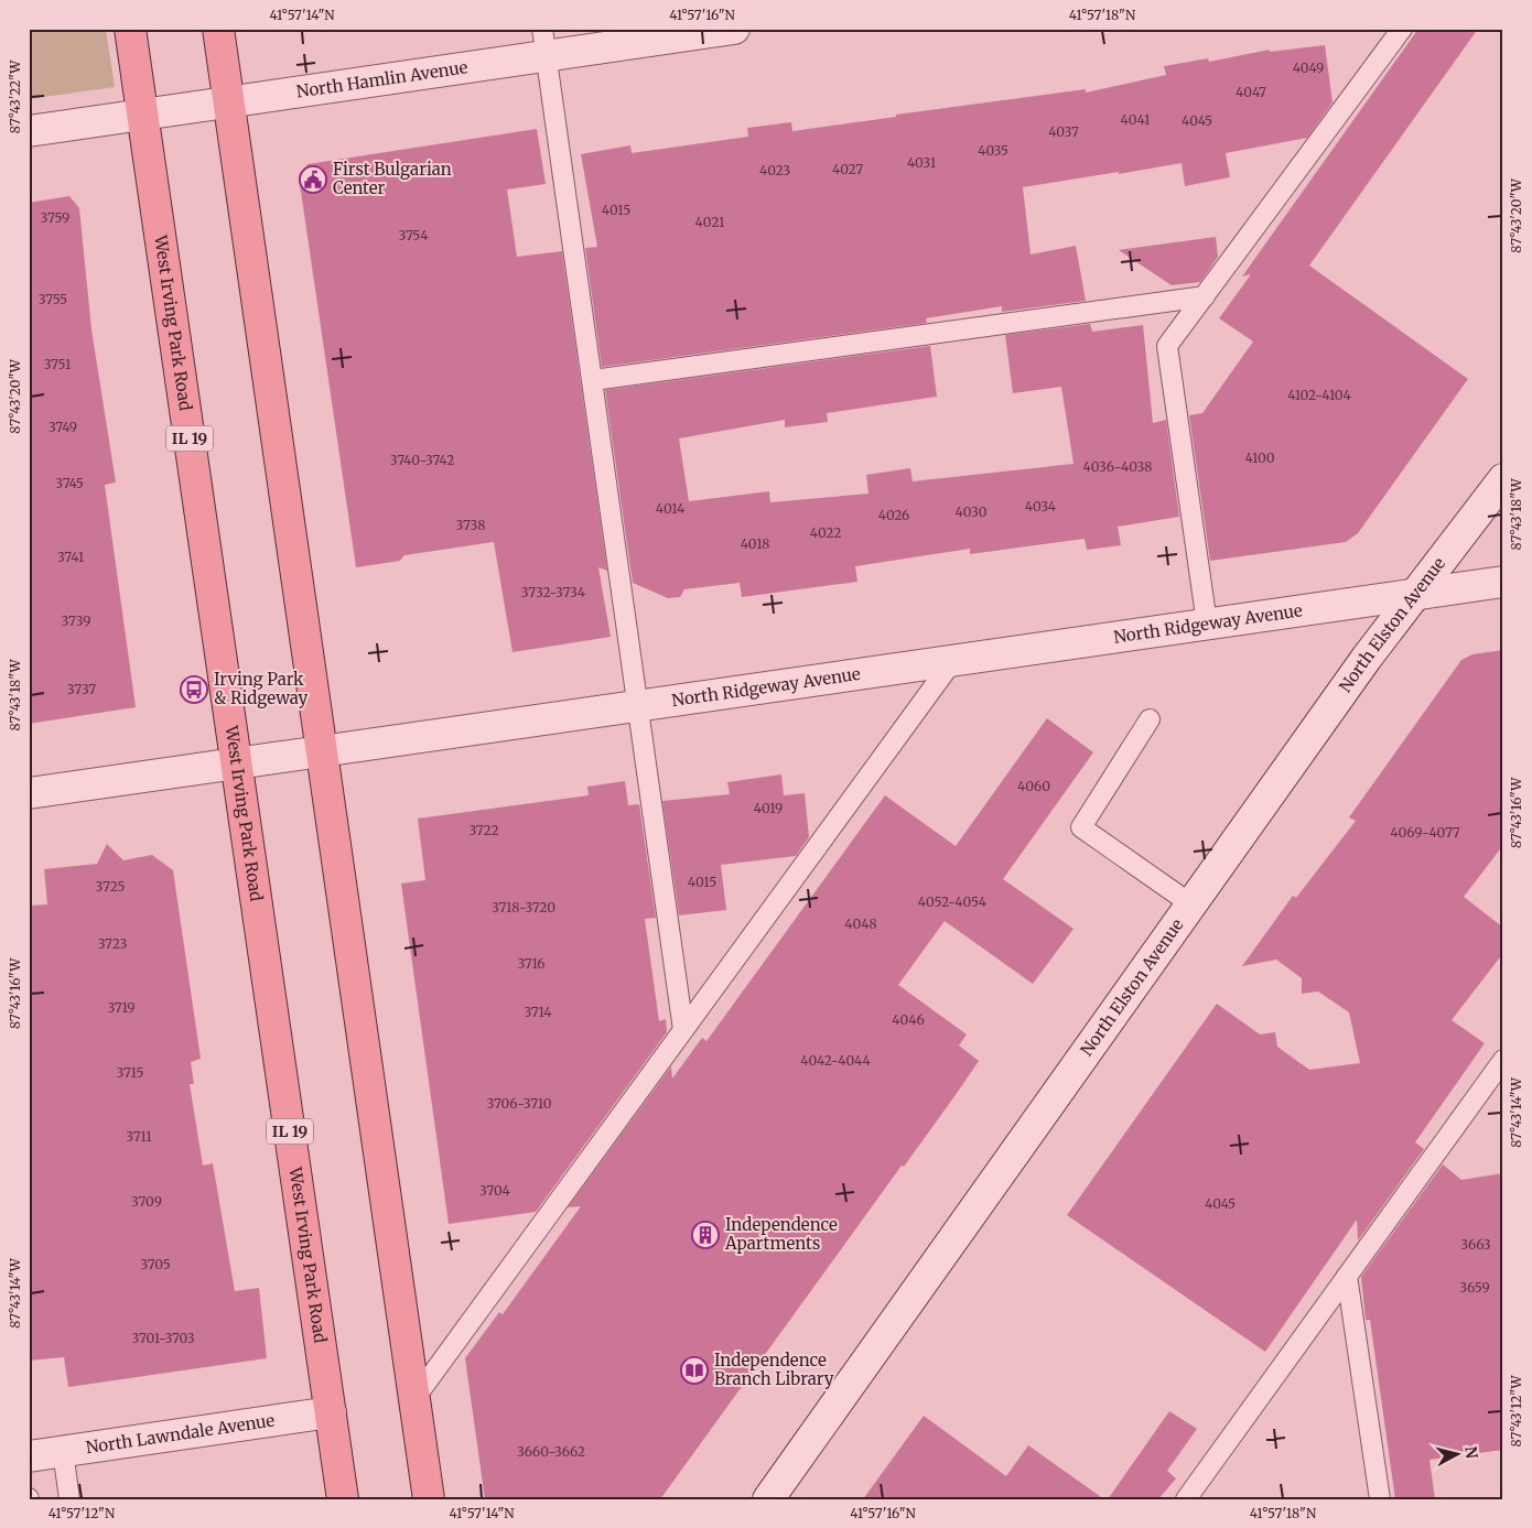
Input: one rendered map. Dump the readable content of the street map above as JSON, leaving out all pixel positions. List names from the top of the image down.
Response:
{
  "streets": {
    "main road": ["West Irving Park Road", "IL 19"],
    "street": [
      "North Hamlin Avenue",
      "North Ridgeway Avenue",
      "North Elston Avenue",
      "North Lawndale Avenue"
    ]
  },
  "crossings": [
    ["North Hamlin Avenue", "West Irving Park Road"],
    ["West Irving Park Road", "North Ridgeway Avenue"],
    ["West Irving Park Road", "North Lawndale Avenue"],
    ["North Ridgeway Avenue", "North Elston Avenue"]
  ],
  "places": {
    "public building": ["First Bulgarian Center"],
    "bus stop": ["Irving Park & Ridgeway"],
    "building": ["Independence Apartments"],
    "library": ["Independence Branch Library"]
  },
  "house_numbers": [
    "4049",
    "4047",
    "4041",
    "4045",
    "4037",
    "4035",
    "4031",
    "4027",
    "4023",
    "4015",
    "3759",
    "4021",
    "3754",
    "3755",
    "3751",
    "4102-4104",
    "3749",
    "4100",
    "3740-3742",
    "4036-4038",
    "3745",
    "4034",
    "4014",
    "4030",
    "4026",
    "3738",
    "4022",
    "4018",
    "3741",
    "3732-3734",
    "3739",
    "3737",
    "4060",
    "4019",
    "3722",
    "4069-4077",
    "4015",
    "3725",
    "4052-4054",
    "3718-3720",
    "4048",
    "3723",
    "3716",
    "3719",
    "3714",
    "4046",
    "4042-4044",
    "3715",
    "3706-3710",
    "3711",
    "3704",
    "3709",
    "4045",
    "3663",
    "3705",
    "3659",
    "3701-3703",
    "3660-3662"
  ],
  "north": "right",
  "coordinates": [
    "41°57'14\"N",
    "41°57'16\"N",
    "41°57'18\"N",
    "87°43'22\"W",
    "87°43'20\"W",
    "87°43'18\"W",
    "87°43'16\"W",
    "87°43'14\"W",
    "87°43'12\"W",
    "41°57'12\"N"
  ]
}
